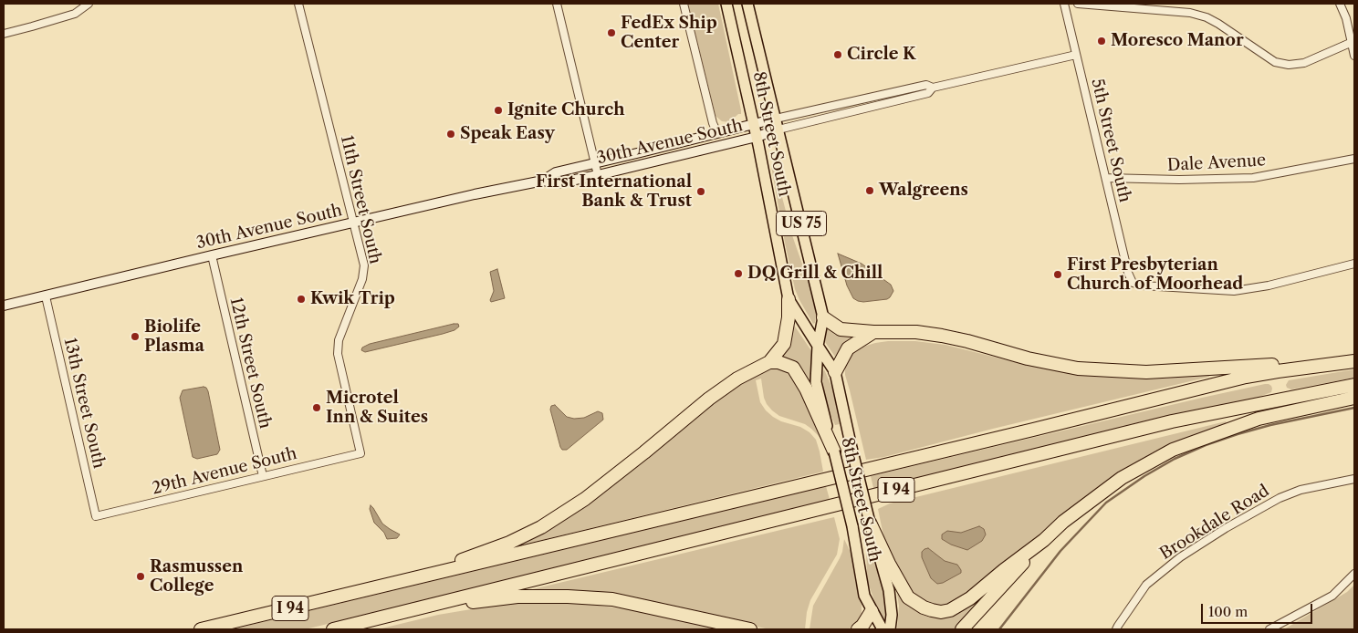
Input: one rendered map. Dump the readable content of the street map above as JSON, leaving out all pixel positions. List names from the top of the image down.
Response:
{
  "streets": {
    "highway": ["I 94"],
    "main road": ["8th Street South", "US 75"],
    "street": [
      "5th Street South",
      "30th Avenue South",
      "Dale Avenue",
      "11th Street South",
      "12th Street South",
      "13th Street South",
      "29th Avenue South",
      "Brookdale Road"
    ]
  },
  "crossings": [
    ["8th Street South", "30th Avenue South"],
    ["5th Street South", "30th Avenue South"],
    ["5th Street South", "Dale Avenue"],
    ["30th Avenue South", "11th Street South"],
    ["30th Avenue South", "12th Street South"],
    ["30th Avenue South", "13th Street South"],
    ["11th Street South", "29th Avenue South"],
    ["12th Street South", "29th Avenue South"],
    ["13th Street South", "29th Avenue South"]
  ],
  "places": [
    "FedEx Ship Center",
    "Moresco Manor",
    "Circle K",
    "Ignite Church",
    "Speak Easy",
    "Walgreens",
    "First International Bank & Trust",
    "DQ Grill & Chill",
    "First Presbyterian Church of Moorhead",
    "Kwik Trip",
    "Biolife Plasma",
    "Microtel Inn & Suites",
    "Rasmussen College"
  ],
  "scale_bar": "100 m"
}
